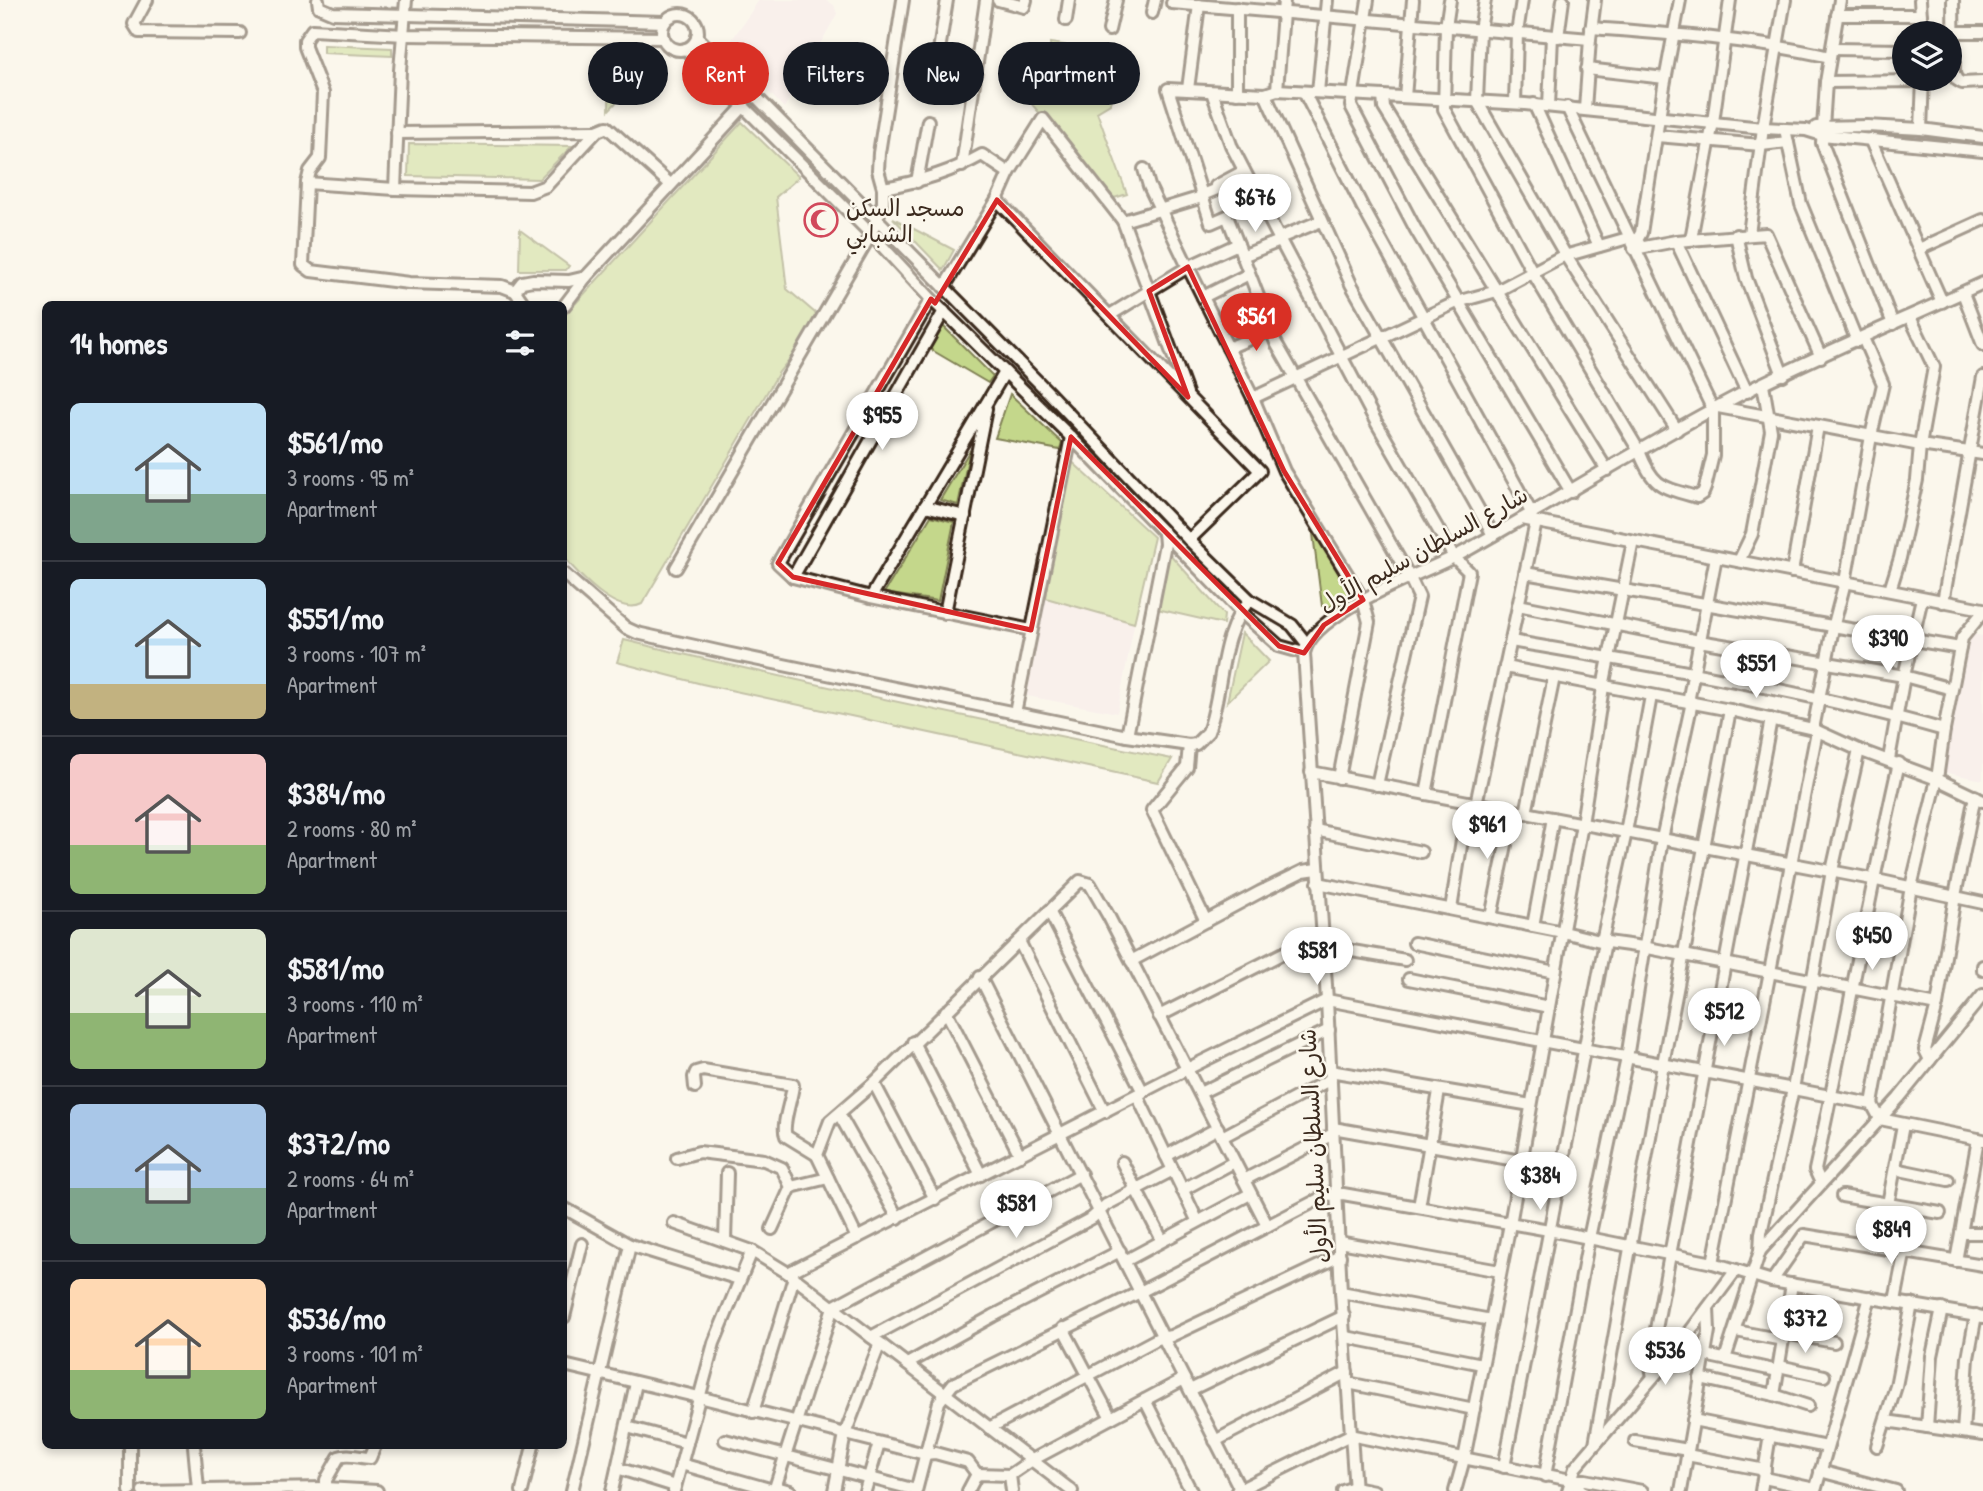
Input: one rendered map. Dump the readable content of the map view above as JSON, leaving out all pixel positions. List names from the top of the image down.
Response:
{
  "streets": {
    "street": ["شارع السلطان سليم الأول"]
  },
  "places": {
    "mosque": ["مسجد السكن الشبابي"]
  },
  "page": {
    "chip": [
      "Buy",
      "Rent",
      "Filters",
      "New",
      "Apartment"
    ],
    "price": [
      "$676",
      "$561",
      "$955",
      "$390",
      "$551",
      "$961",
      "$450",
      "$581",
      "$512",
      "$384",
      "$581",
      "$849",
      "$372",
      "$536"
    ],
    "heading": "14 homes",
    "list": [
      {
        "name": "$561/mo",
        "note": "3 rooms · 95 m² · Apartment"
      },
      {
        "name": "$551/mo",
        "note": "3 rooms · 107 m² · Apartment"
      },
      {
        "name": "$384/mo",
        "note": "2 rooms · 80 m² · Apartment"
      },
      {
        "name": "$581/mo",
        "note": "3 rooms · 110 m² · Apartment"
      },
      {
        "name": "$372/mo",
        "note": "2 rooms · 64 m² · Apartment"
      },
      {
        "name": "$536/mo",
        "note": "3 rooms · 101 m² · Apartment"
      }
    ]
  }
}
